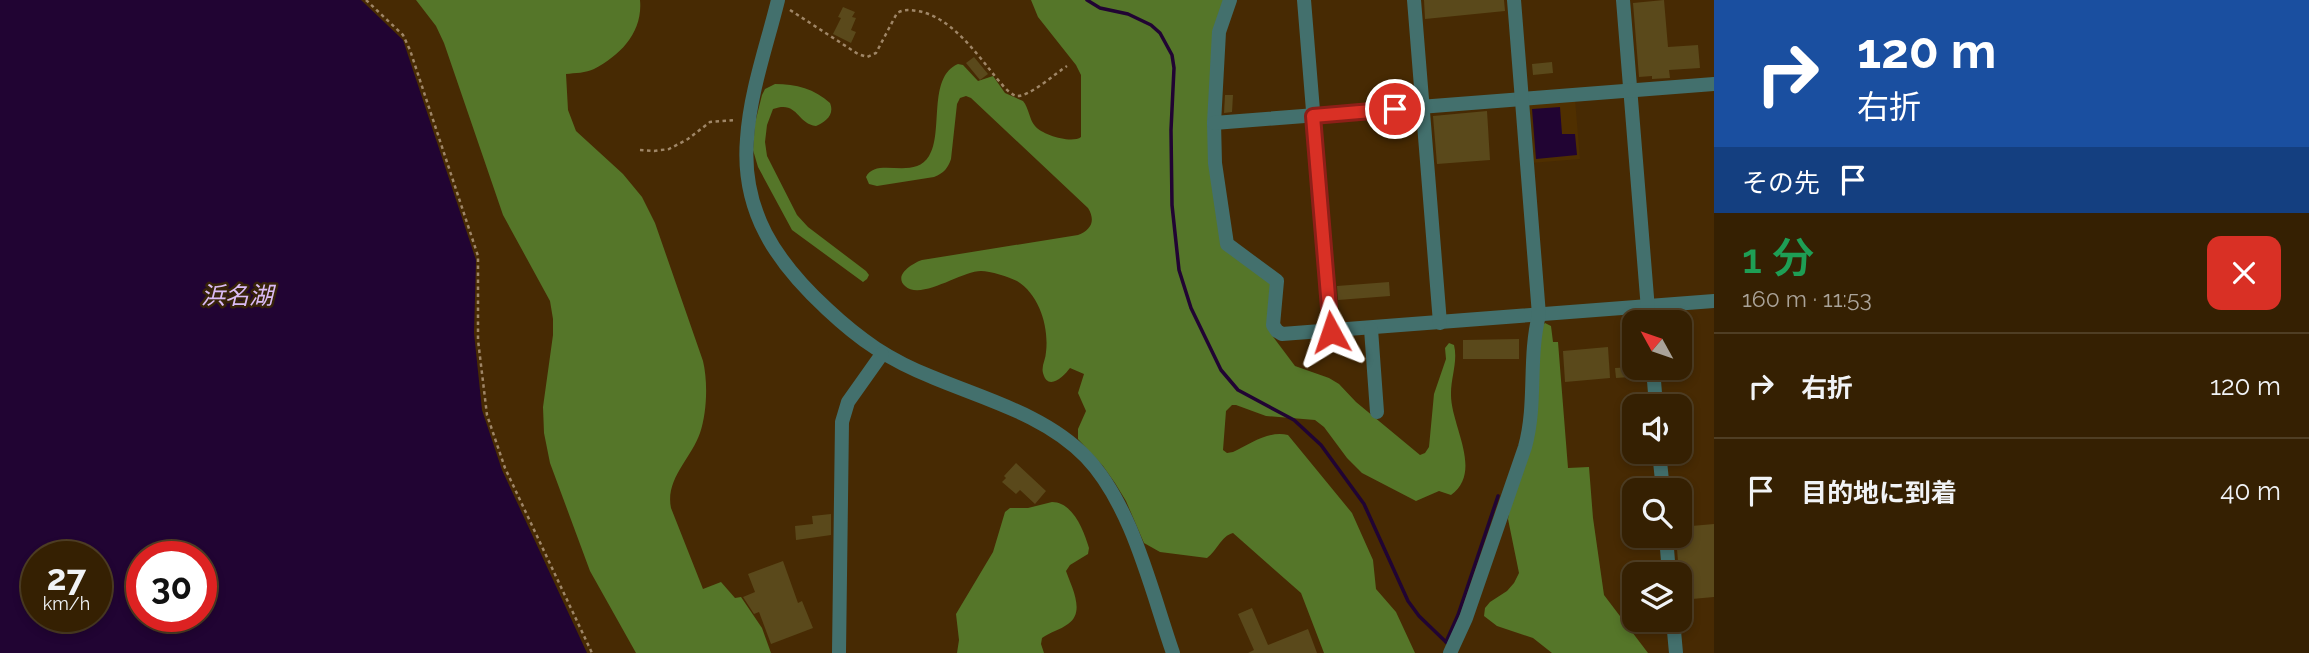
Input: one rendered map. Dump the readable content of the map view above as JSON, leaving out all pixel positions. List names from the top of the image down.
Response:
{
  "water": ["浜名湖"],
  "north": "top left",
  "page": {
    "turn": ["120 m", "右折"],
    "then": "その先",
    "heading": ["1 分", "160 m · 11:53"],
    "list": [
      {
        "name": "右折",
        "value": "120 m"
      },
      {
        "name": "目的地に到着",
        "value": "40 m"
      }
    ],
    "speed": "27 km/h",
    "limit": "30"
  }
}
